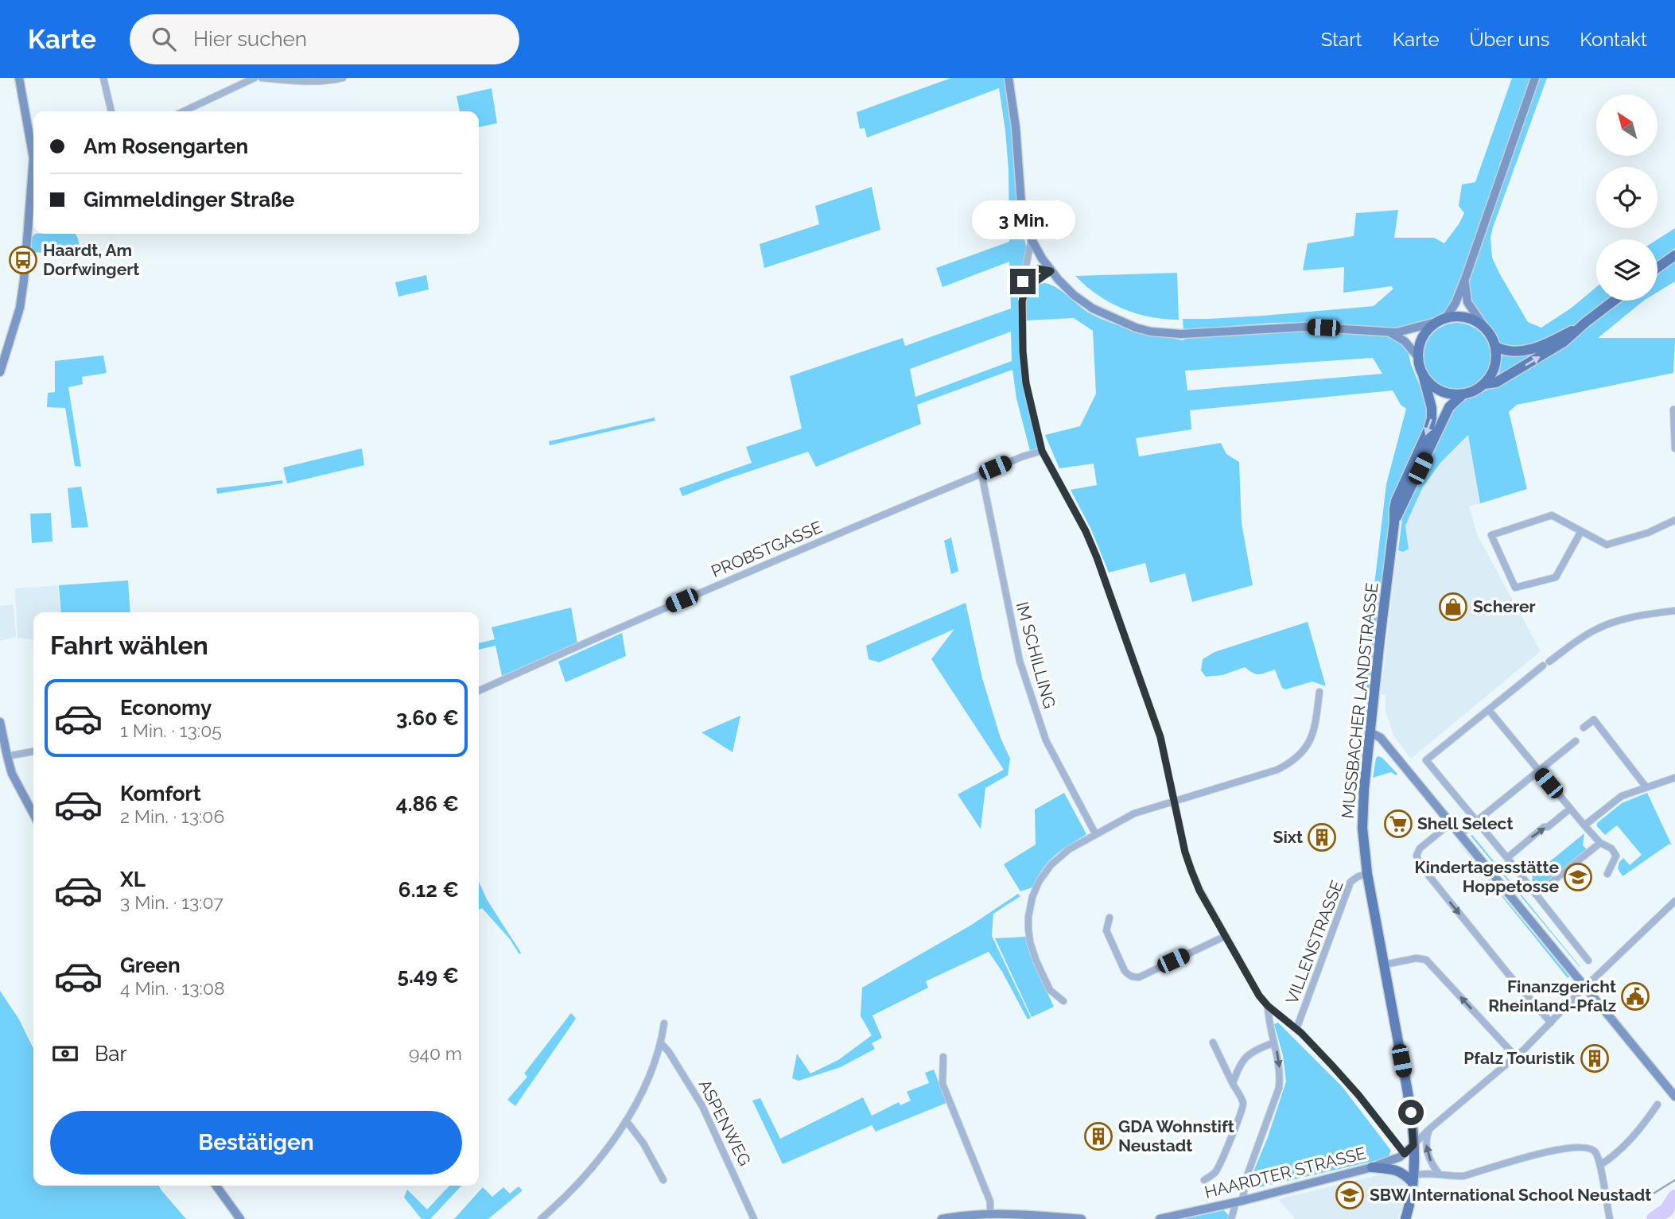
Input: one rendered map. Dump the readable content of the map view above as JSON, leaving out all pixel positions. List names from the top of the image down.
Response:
{
  "streets": {
    "main road": ["MUSSBACHER LANDSTRASSE"],
    "street": [
      "PROBSTGASSE",
      "IM SCHILLING",
      "VILLENSTRASSE",
      "ASPENWEG",
      "HAARDTER STRASSE"
    ]
  },
  "crossings": [
    ["PROBSTGASSE", "IM SCHILLING"],
    ["MUSSBACHER LANDSTRASSE", "VILLENSTRASSE"],
    ["MUSSBACHER LANDSTRASSE", "HAARDTER STRASSE"],
    ["VILLENSTRASSE", "HAARDTER STRASSE"]
  ],
  "places": {
    "bus stop": ["Haardt, Am Dorfwingert"],
    "shop": ["Scherer"],
    "supermarket": ["Shell Select"],
    "building": ["Sixt", "Pfalz Touristik", "GDA Wohnstift Neustadt"],
    "school or university": ["Kindertagesstätte Hoppetosse", "SBW International School Neustadt"],
    "public building": ["Finanzgericht Rheinland-Pfalz"]
  },
  "north": "top left",
  "page": {
    "header": "Karte",
    "search": "Hier suchen",
    "nav": [
      "Start",
      "Karte",
      "Über uns",
      "Kontakt"
    ],
    "banner": ["Am Rosengarten", "Gimmeldinger Straße"],
    "bubble": "3 Min.",
    "heading": "Fahrt wählen",
    "list": [
      {
        "name": "Economy",
        "note": "1 Min. · 13:05",
        "value": "3.60 €"
      },
      {
        "name": "Komfort",
        "note": "2 Min. · 13:06",
        "value": "4.86 €"
      },
      {
        "name": "XL",
        "note": "3 Min. · 13:07",
        "value": "6.12 €"
      },
      {
        "name": "Green",
        "note": "4 Min. · 13:08",
        "value": "5.49 €"
      }
    ],
    "pay": ["Bar", "940 m"],
    "buttons": "Bestätigen"
  }
}
